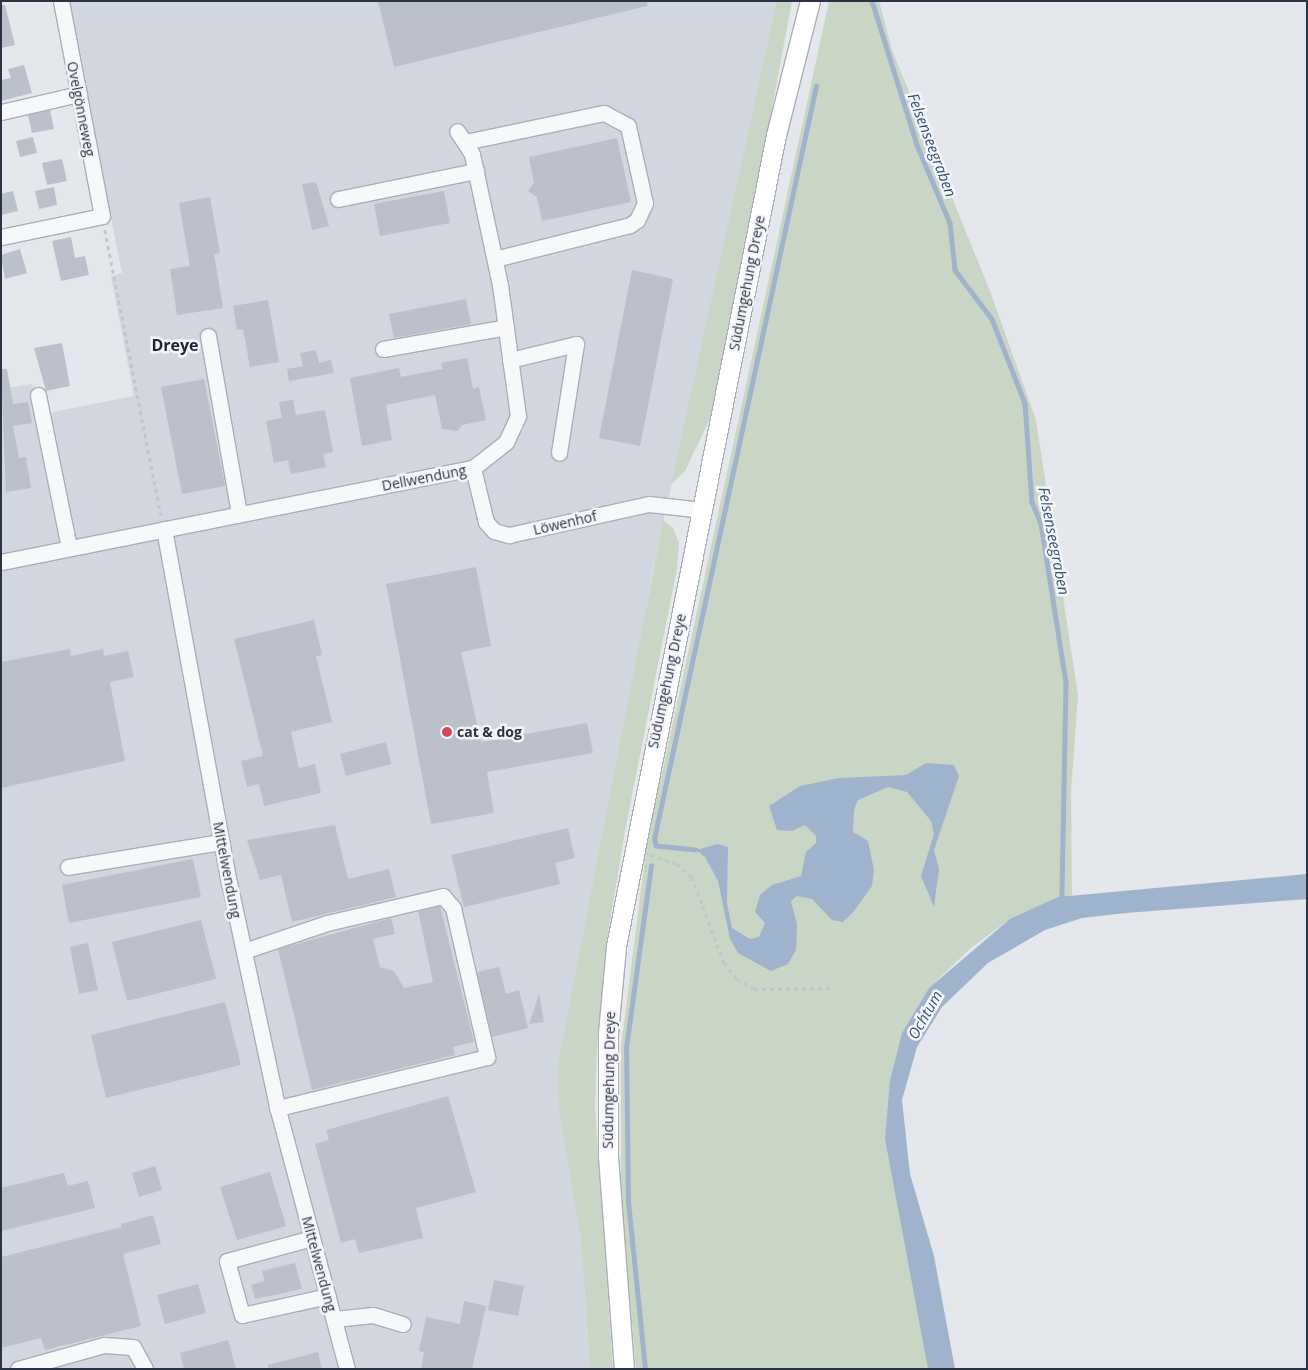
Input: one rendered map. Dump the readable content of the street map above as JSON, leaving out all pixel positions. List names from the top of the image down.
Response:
{
  "streets": {
    "main road": ["Südumgehung Dreye"],
    "street": [
      "Ovelgönneweg",
      "Dellwendung",
      "Löwenhof",
      "Mittelwendung"
    ]
  },
  "crossings": [
    ["Südumgehung Dreye", "Löwenhof"],
    ["Dellwendung", "Löwenhof"],
    ["Dellwendung", "Mittelwendung"]
  ],
  "districts": ["Dreye"],
  "water": ["Felsenseegraben", "Ochtum"],
  "places": ["cat & dog"]
}
